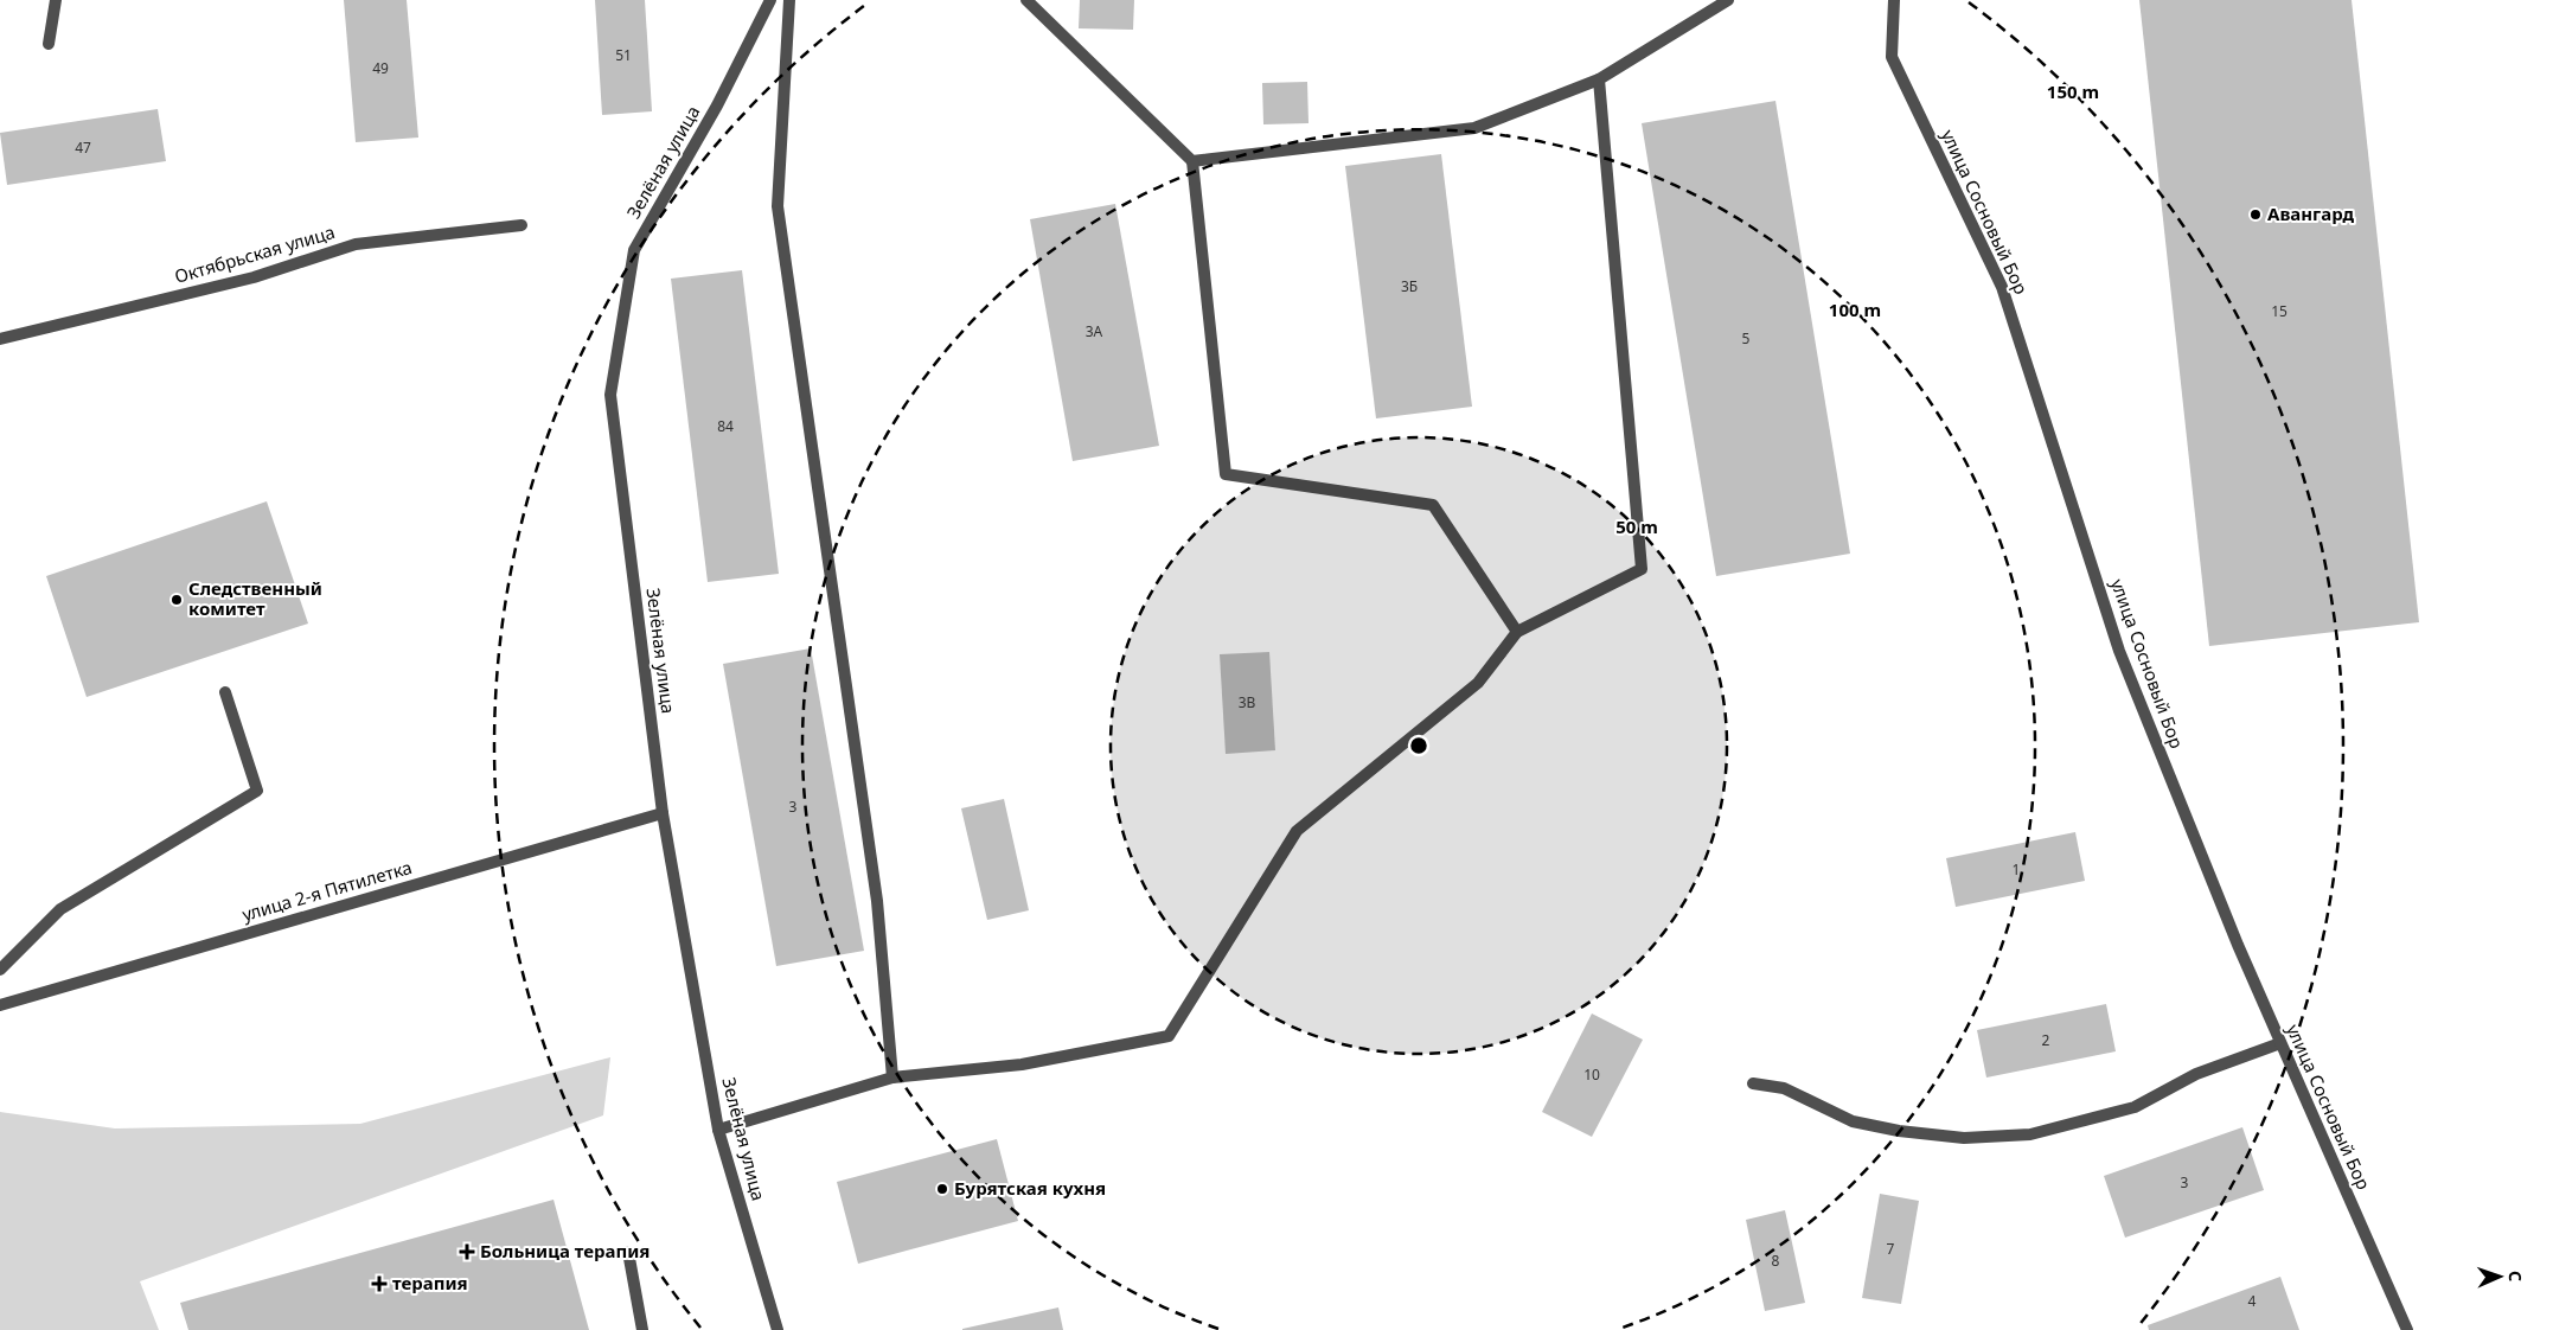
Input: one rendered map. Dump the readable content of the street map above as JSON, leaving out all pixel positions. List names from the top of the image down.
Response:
{
  "streets": {
    "street": [
      "Зелёная улица",
      "улица Сосновый Бор",
      "Октябрьская улица",
      "улица 2-я Пятилетка"
    ]
  },
  "crossings": [
    ["Зелёная улица", "улица 2-я Пятилетка"]
  ],
  "places": {
    "other": ["Авангард", "Следственный комитет", "Бурятская кухня"],
    "health": ["Больница терапия", "терапия"]
  },
  "house_numbers": [
    "51",
    "49",
    "47",
    "3Б",
    "15",
    "3А",
    "5",
    "84",
    "3В",
    "3",
    "1",
    "2",
    "10",
    "3",
    "7",
    "8",
    "4"
  ],
  "north": "right",
  "rings": ["150 m", "100 m", "50 m"]
}
